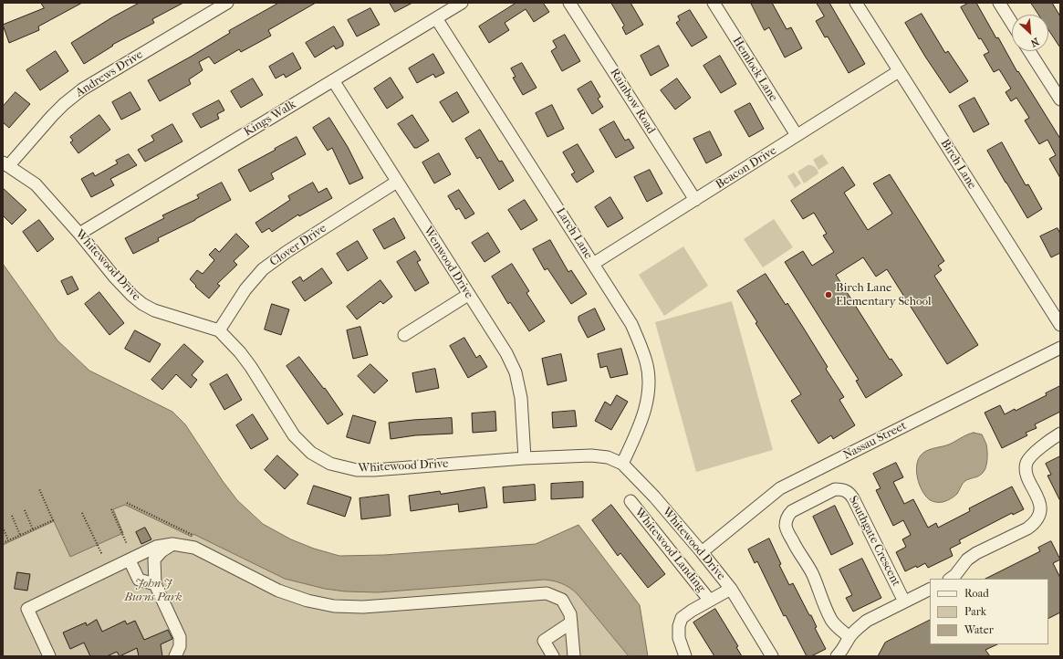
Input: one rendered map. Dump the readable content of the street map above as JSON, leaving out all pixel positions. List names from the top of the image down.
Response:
{
  "streets": {
    "street": [
      "Hemlock Lane",
      "Andrews Drive",
      "Rainbow Road",
      "Kings Walk",
      "Birch Lane",
      "Beacon Drive",
      "Larch Lane",
      "Clover Drive",
      "Wenwood Drive",
      "Whitewood Drive",
      "Nassau Street",
      "Southgate Crescent",
      "Whitewood Landing"
    ]
  },
  "crossings": [
    ["Hemlock Lane", "Beacon Drive"],
    ["Andrews Drive", "Whitewood Drive"],
    ["Rainbow Road", "Beacon Drive"],
    ["Kings Walk", "Larch Lane"],
    ["Kings Walk", "Wenwood Drive"],
    ["Kings Walk", "Whitewood Drive"],
    ["Birch Lane", "Beacon Drive"],
    ["Beacon Drive", "Larch Lane"],
    ["Larch Lane", "Whitewood Drive"],
    ["Clover Drive", "Wenwood Drive"],
    ["Clover Drive", "Whitewood Drive"],
    ["Wenwood Drive", "Whitewood Drive"],
    ["Whitewood Drive", "Nassau Street"],
    ["Whitewood Drive", "Whitewood Landing"]
  ],
  "parks": ["John J Burns Park"],
  "places": ["Birch Lane Elementary School"],
  "legend": ["Road", "Park", "Water"],
  "north": "bottom right"
}
